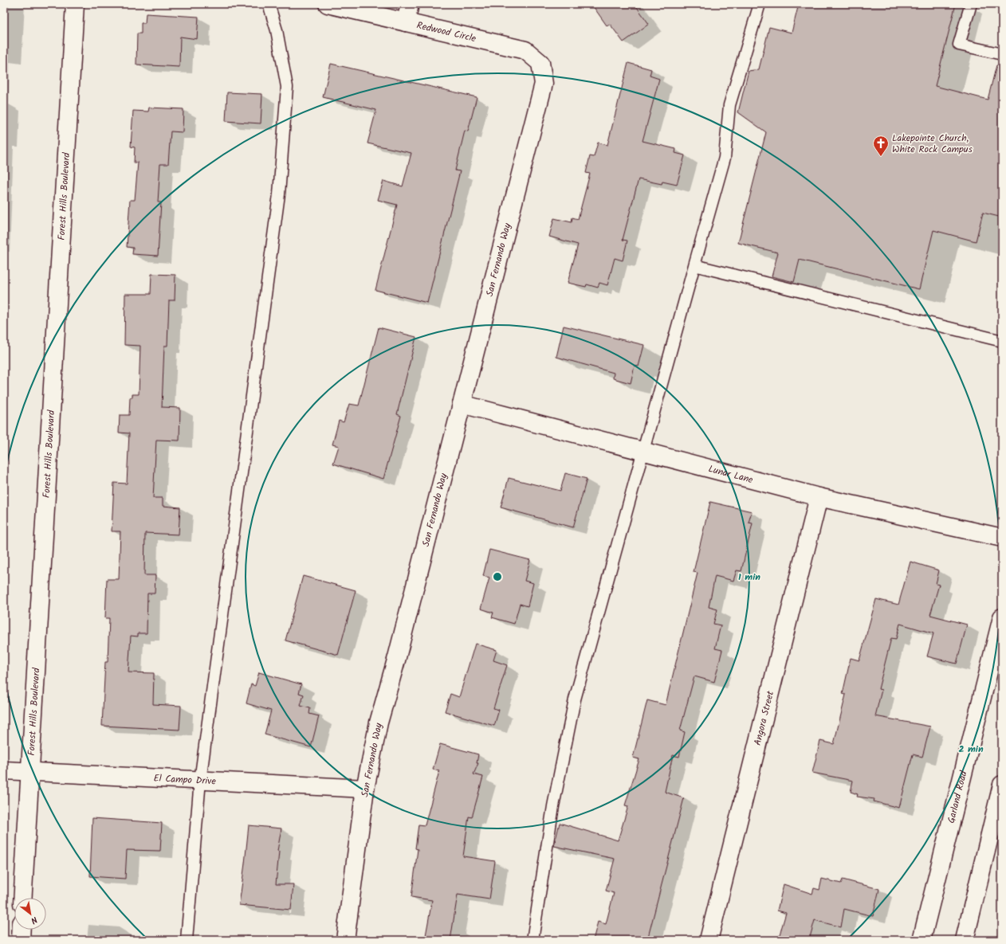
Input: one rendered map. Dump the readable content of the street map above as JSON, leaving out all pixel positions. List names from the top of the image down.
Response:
{
  "streets": {
    "street": [
      "Redwood Circle",
      "Forest Hills Boulevard",
      "San Fernando Way",
      "Lunar Lane",
      "Angora Street",
      "El Campo Drive",
      "Garland Road"
    ]
  },
  "crossings": [
    ["Redwood Circle", "San Fernando Way"],
    ["Forest Hills Boulevard", "El Campo Drive"],
    ["San Fernando Way", "Lunar Lane"],
    ["San Fernando Way", "El Campo Drive"],
    ["Lunar Lane", "Angora Street"]
  ],
  "places": {
    "church": ["Lakepointe Church, White Rock Campus"]
  },
  "north": "bottom right",
  "rings": ["1 min", "2 min"]
}
